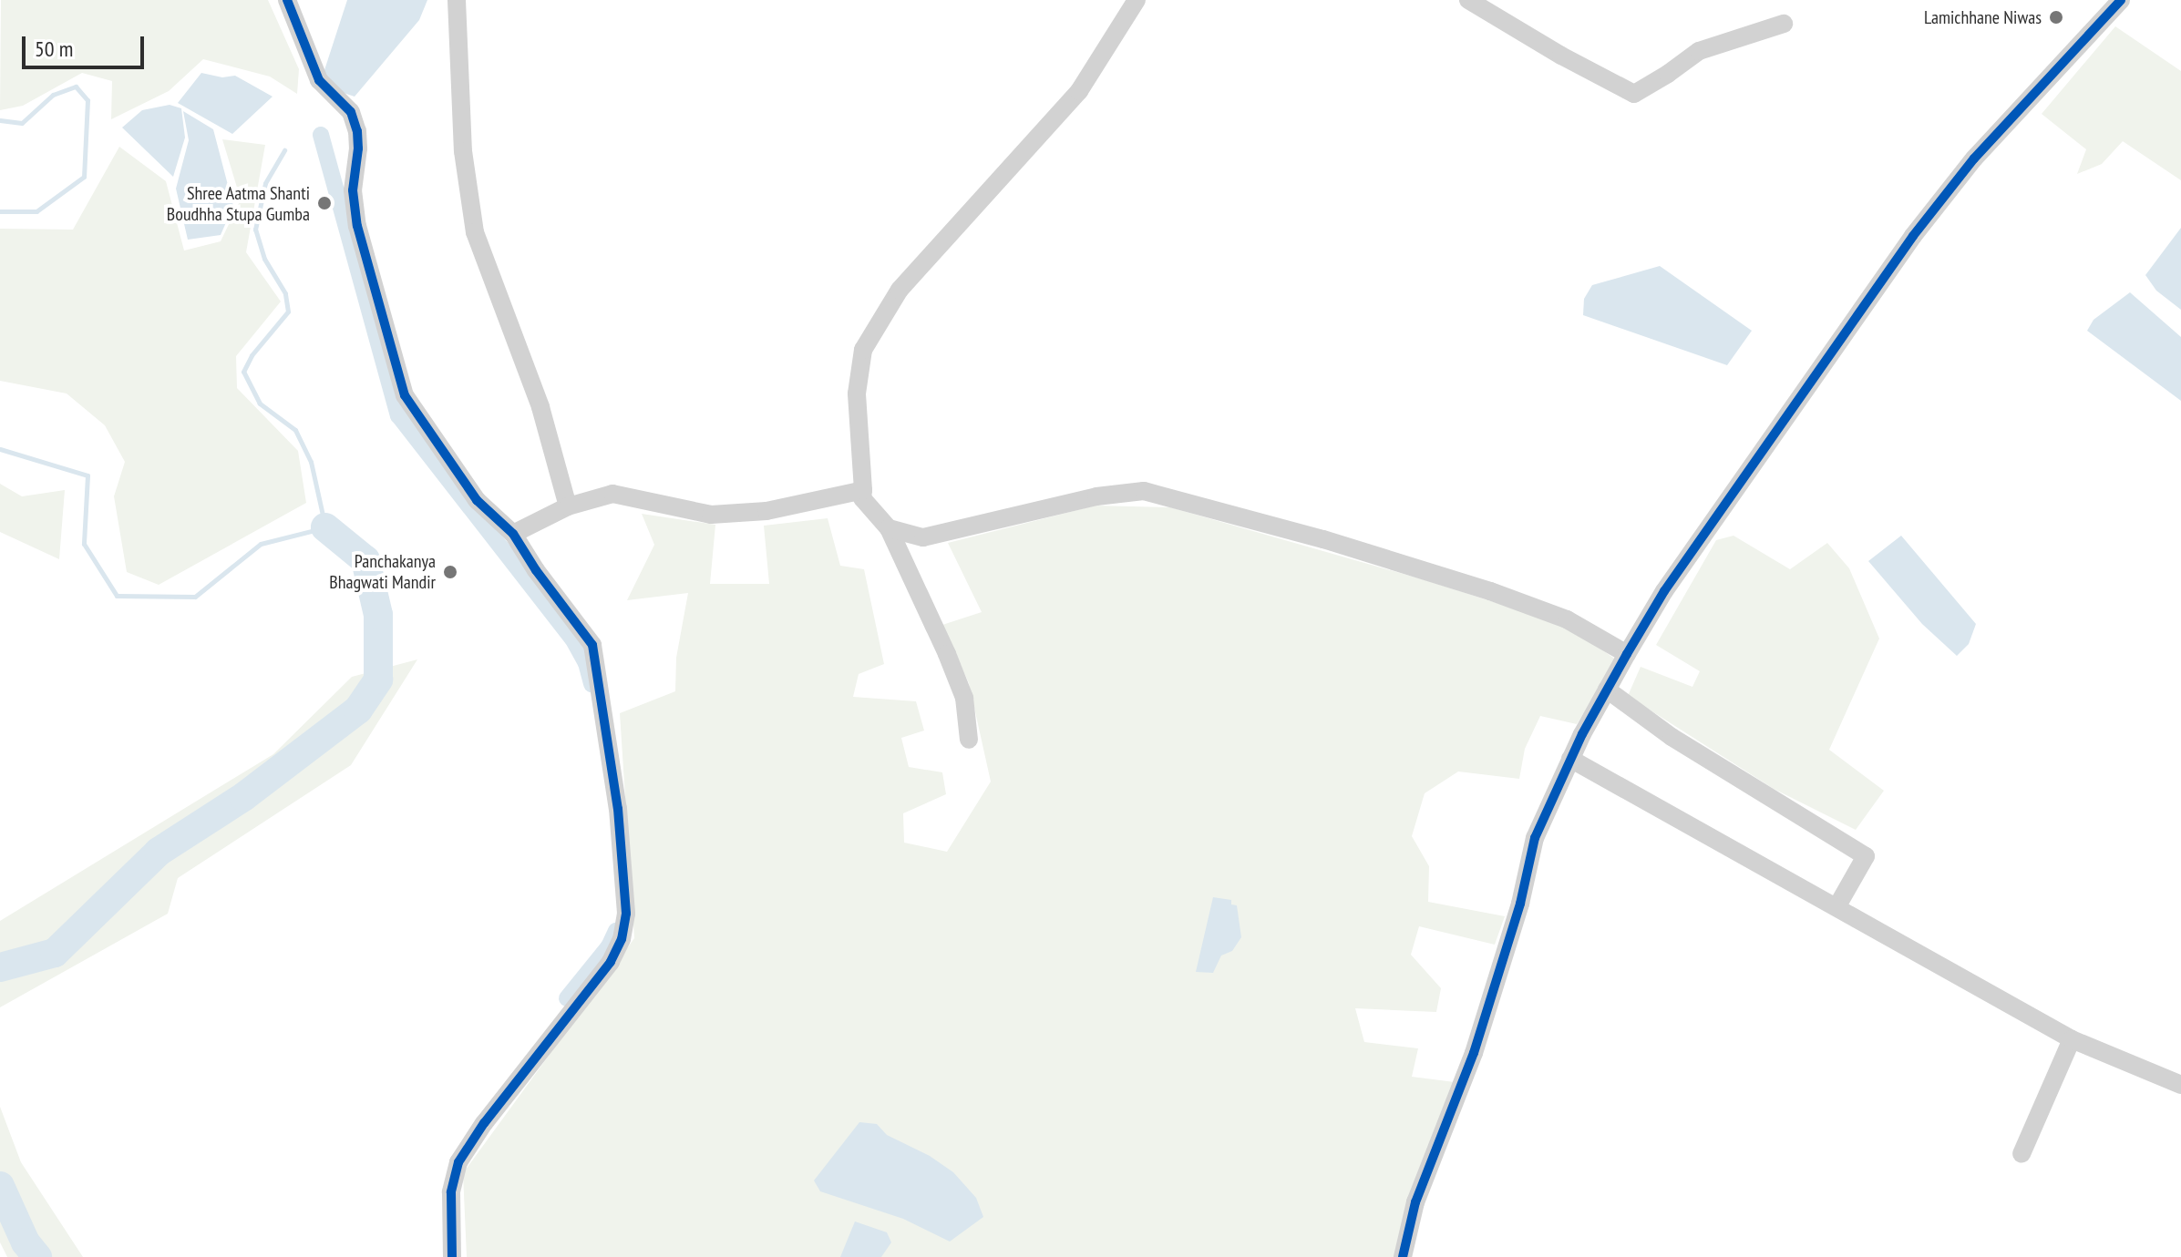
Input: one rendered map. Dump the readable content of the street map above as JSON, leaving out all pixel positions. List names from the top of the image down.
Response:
{
  "places": ["Lamichhane Niwas", "Shree Aatma Shanti Boudhha Stupa Gumba", "Panchakanya Bhagwati Mandir"],
  "scale_bar": "50 m"
}
